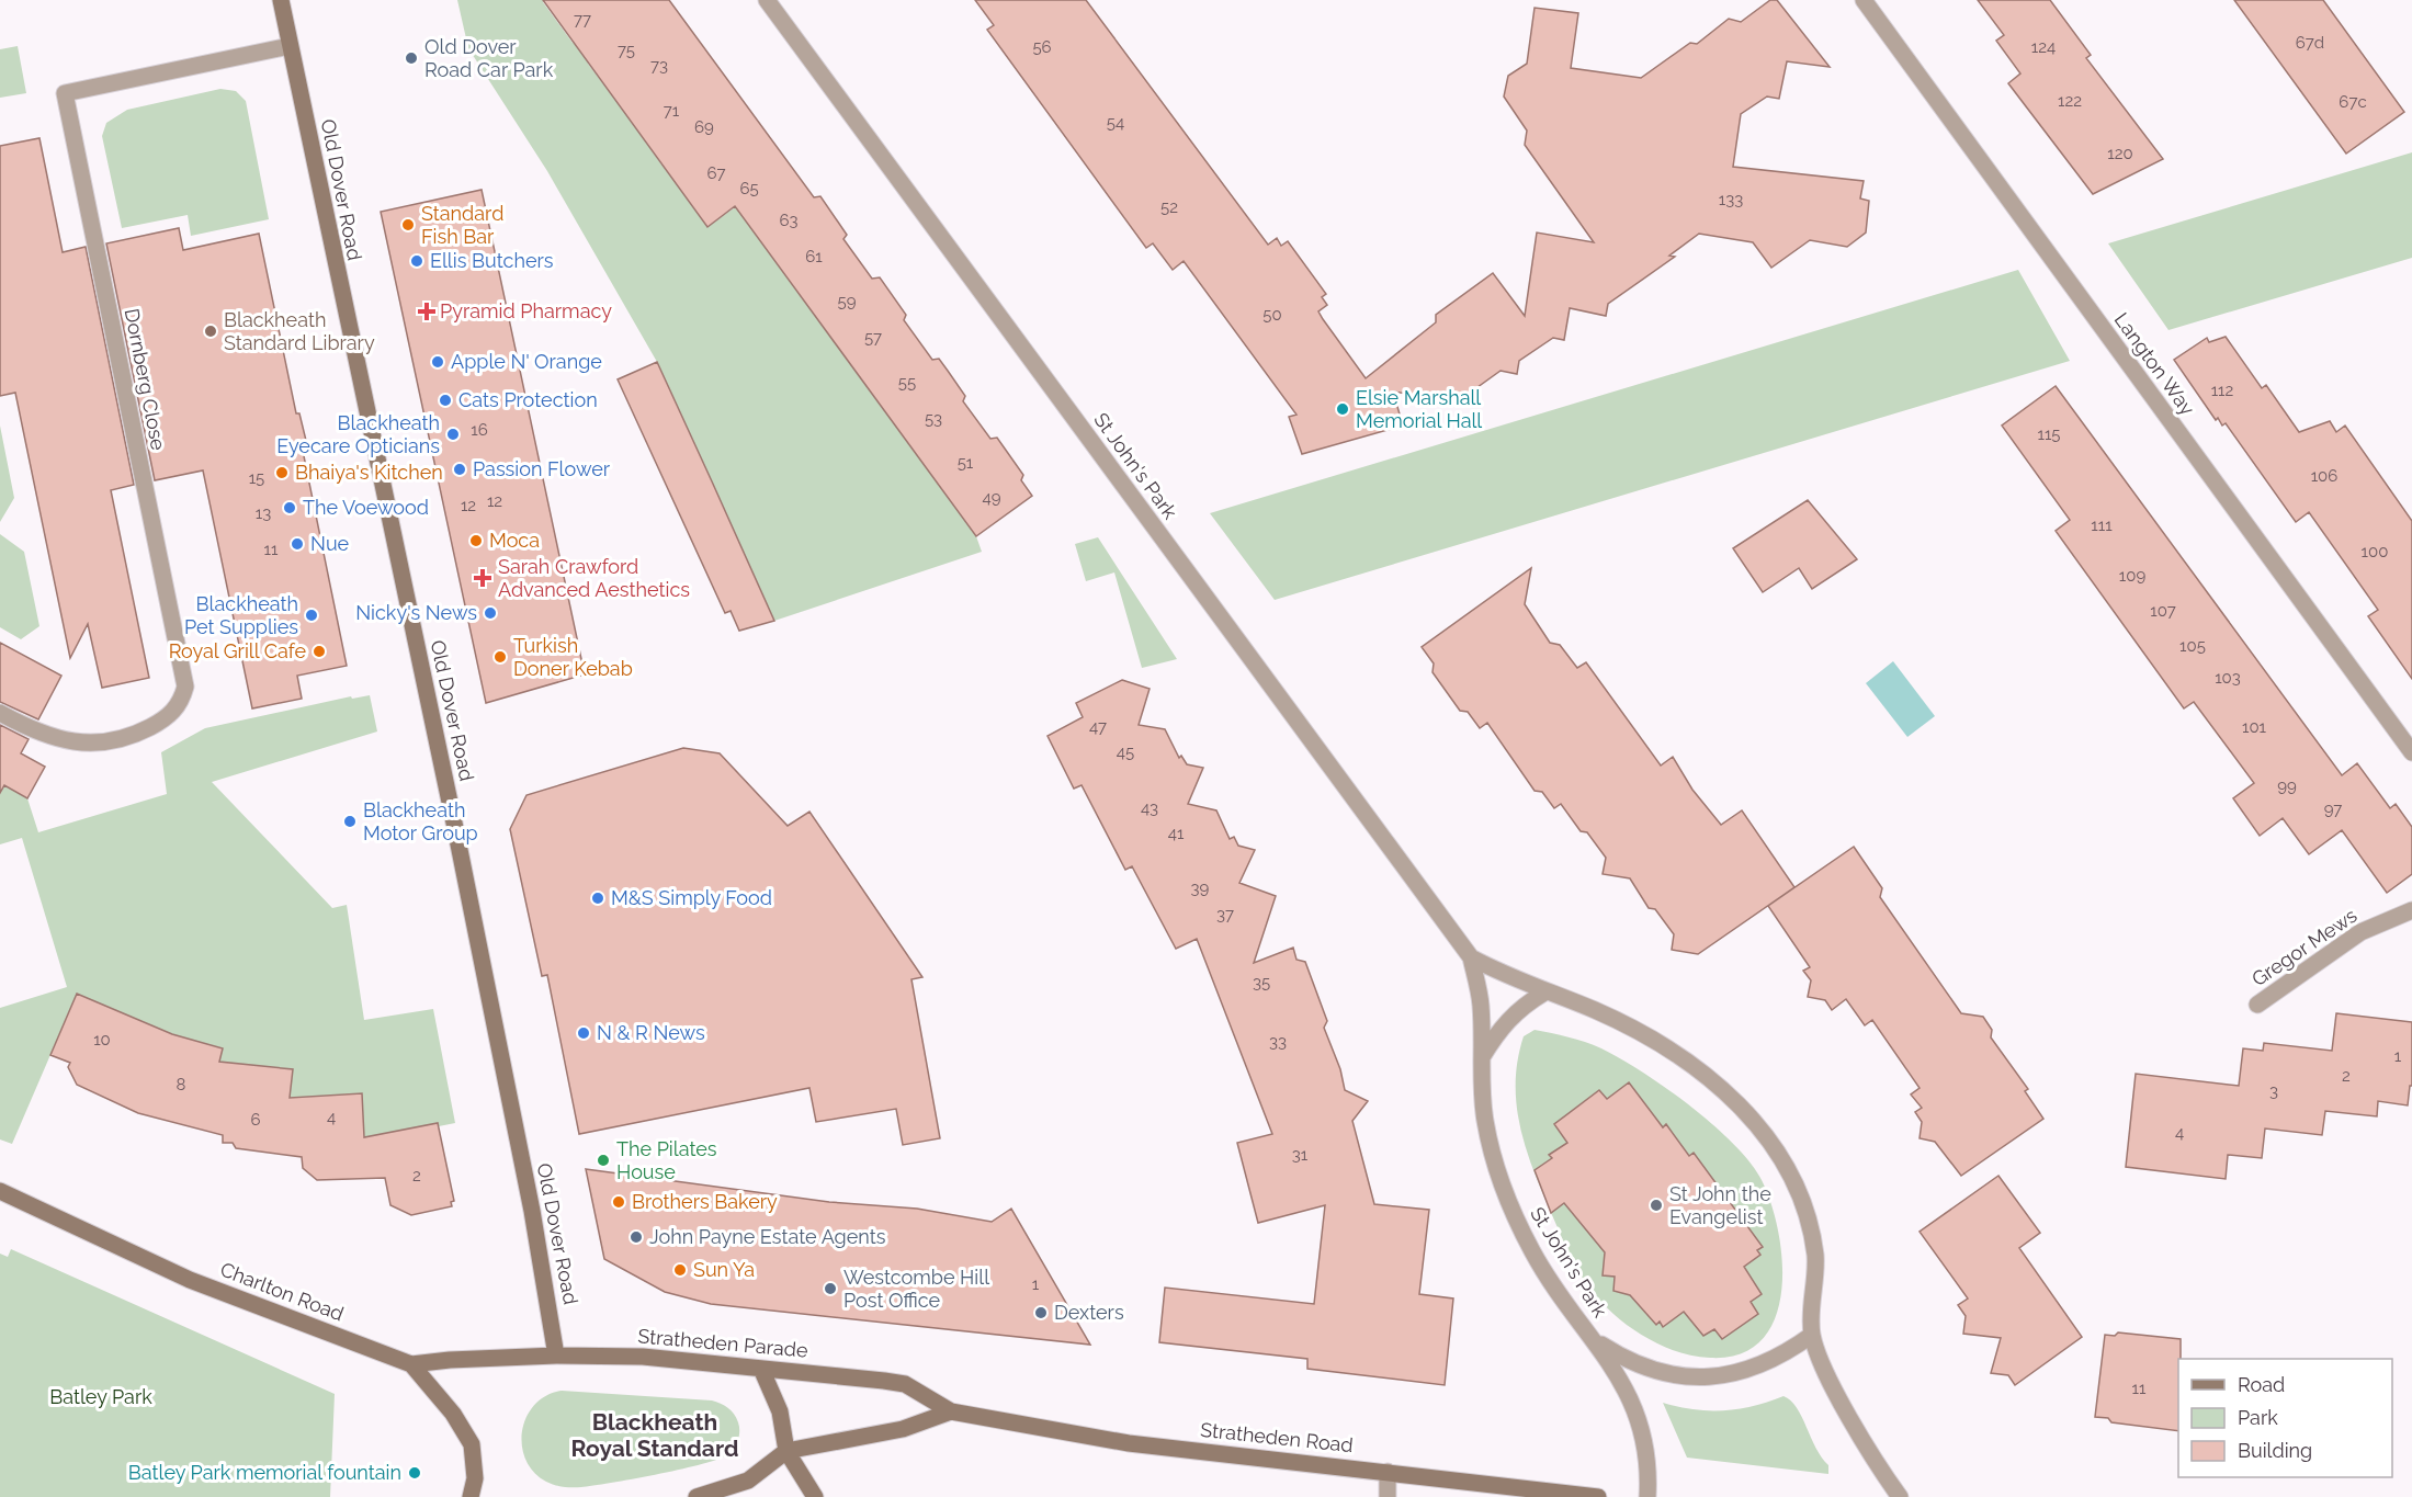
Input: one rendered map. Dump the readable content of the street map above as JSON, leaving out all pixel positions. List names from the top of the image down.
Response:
{
  "streets": {
    "main road": [
      "Old Dover Road",
      "Charlton Road",
      "Stratheden Parade",
      "Stratheden Road"
    ],
    "street": [
      "Langton Way",
      "Dornberg Close",
      "St John's Park",
      "Gregor Mews"
    ]
  },
  "crossings": [
    ["Old Dover Road", "Dornberg Close"],
    ["Old Dover Road", "Stratheden Parade"],
    ["Stratheden Parade", "Stratheden Road"]
  ],
  "districts": ["Blackheath Royal Standard"],
  "parks": ["Batley Park"],
  "places": {
    "other": [
      "Old Dover Road Car Park",
      "Standard Fish Bar",
      "Ellis Butchers",
      "Blackheath Standard Library",
      "Apple N' Orange",
      "Cats Protection",
      "Elsie Marshall Memorial Hall",
      "Blackheath Eyecare Opticians",
      "Passion Flower",
      "Bhaiya's Kitchen",
      "The Voewood",
      "Moca",
      "Nue",
      "Nicky's News",
      "Blackheath Pet Supplies",
      "Royal Grill Cafe",
      "Turkish Doner Kebab",
      "Blackheath Motor Group",
      "M&S Simply Food",
      "N & R News",
      "The Pilates House",
      "Brothers Bakery",
      "St John the Evangelist",
      "John Payne Estate Agents",
      "Sun Ya",
      "Westcombe Hill Post Office",
      "Dexters",
      "Batley Park memorial fountain"
    ],
    "health": ["Pyramid Pharmacy", "Sarah Crawford Advanced Aesthetics"]
  },
  "house_numbers": [
    "77",
    "67d",
    "56",
    "124",
    "75",
    "73",
    "122",
    "67c",
    "71",
    "54",
    "69",
    "120",
    "67",
    "65",
    "133",
    "52",
    "63",
    "61",
    "59",
    "50",
    "57",
    "55",
    "112",
    "53",
    "16",
    "115",
    "51",
    "106",
    "15",
    "49",
    "12",
    "12",
    "13",
    "111",
    "11",
    "100",
    "109",
    "107",
    "105",
    "103",
    "47",
    "101",
    "45",
    "99",
    "43",
    "97",
    "41",
    "39",
    "37",
    "35",
    "10",
    "33",
    "1",
    "2",
    "8",
    "3",
    "4",
    "6",
    "4",
    "31",
    "2",
    "1",
    "11"
  ],
  "legend": ["Road", "Park", "Building"]
}
